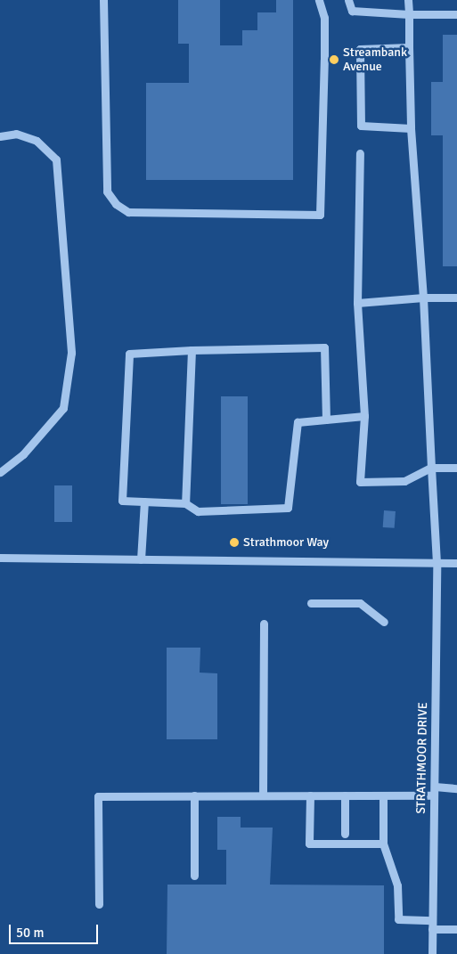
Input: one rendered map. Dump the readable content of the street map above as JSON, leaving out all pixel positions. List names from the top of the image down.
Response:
{
  "streets": {
    "street": ["STRATHMOOR DRIVE"]
  },
  "places": ["Streambank Avenue", "Strathmoor Way"],
  "scale_bar": "50 m"
}
